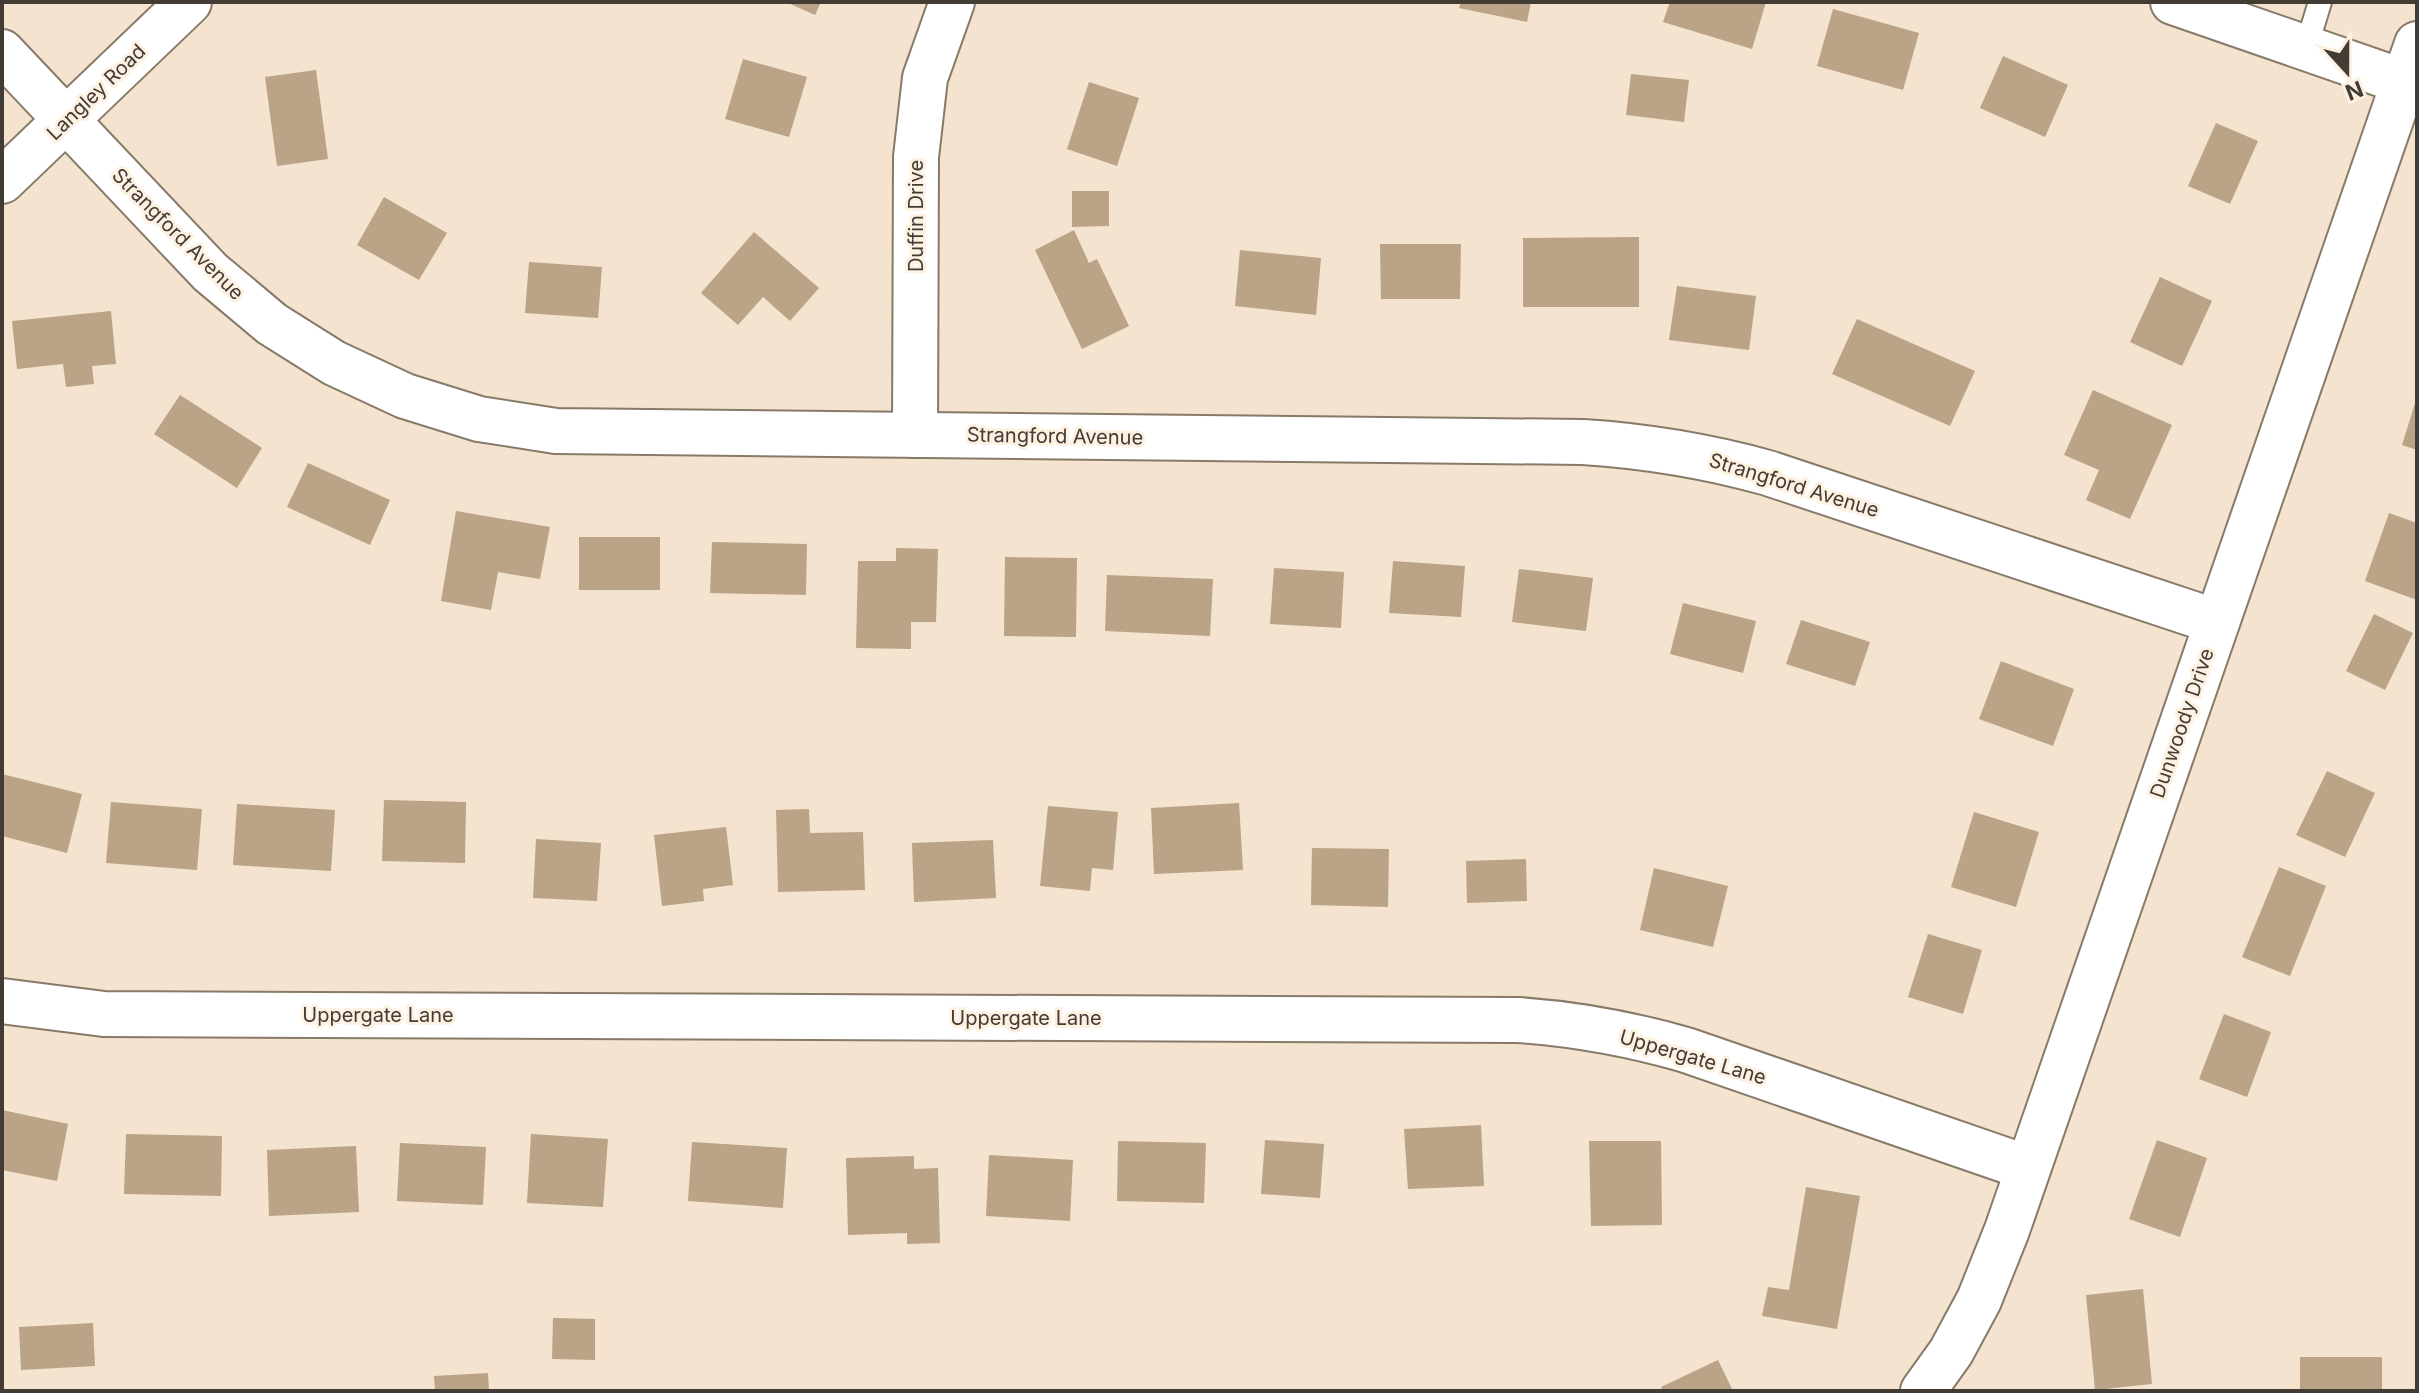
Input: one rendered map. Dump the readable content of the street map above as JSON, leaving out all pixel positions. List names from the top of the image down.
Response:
{
  "streets": {
    "street": [
      "Langley Road",
      "Duffin Drive",
      "Strangford Avenue",
      "Dunwoody Drive",
      "Uppergate Lane"
    ]
  },
  "crossings": [
    ["Langley Road", "Strangford Avenue"],
    ["Duffin Drive", "Strangford Avenue"],
    ["Strangford Avenue", "Dunwoody Drive"],
    ["Dunwoody Drive", "Uppergate Lane"]
  ],
  "north": "bottom"
}
